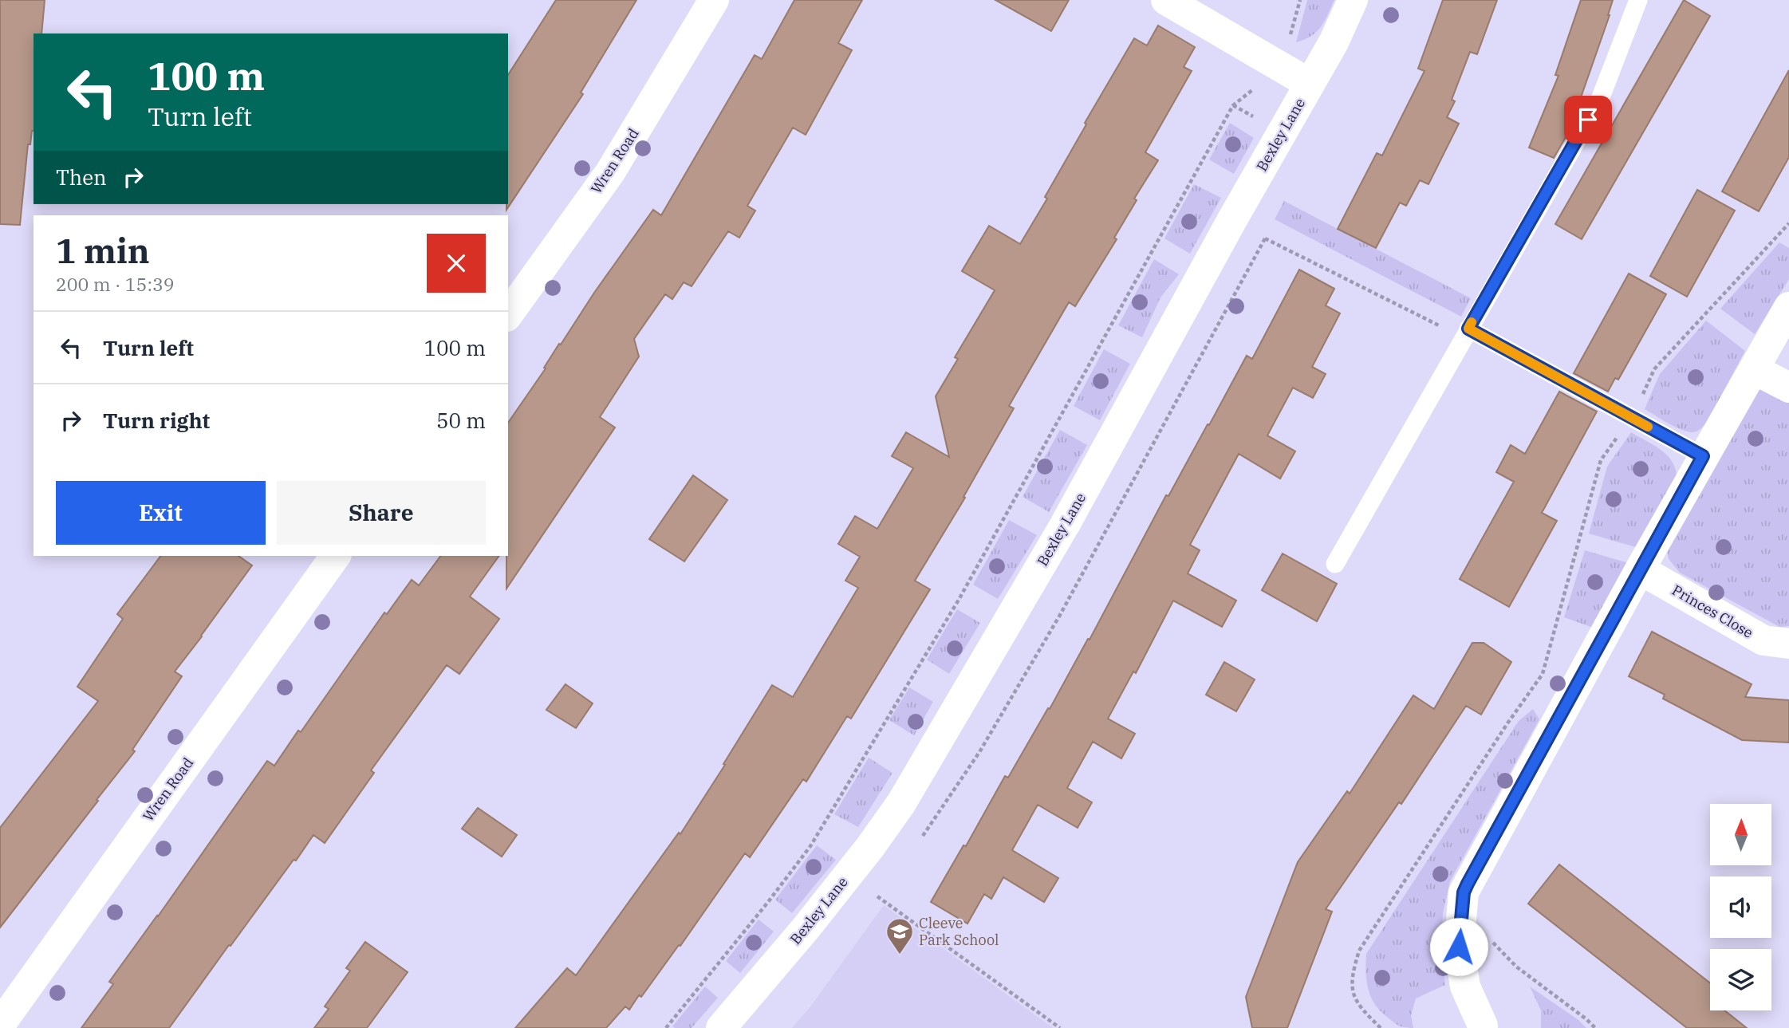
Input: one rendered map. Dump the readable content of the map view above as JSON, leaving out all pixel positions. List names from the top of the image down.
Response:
{
  "streets": {
    "street": ["Bexley Lane", "Wren Road", "Princes Close"]
  },
  "places": {
    "school or university": ["Cleeve Park School"]
  },
  "north": "top",
  "page": {
    "turn": ["100 m", "Turn left"],
    "then": "Then",
    "heading": ["1 min", "200 m · 15:39"],
    "list": [
      {
        "name": "Turn left",
        "value": "100 m"
      },
      {
        "name": "Turn right",
        "value": "50 m"
      }
    ],
    "buttons": ["Exit", "Share"]
  }
}
